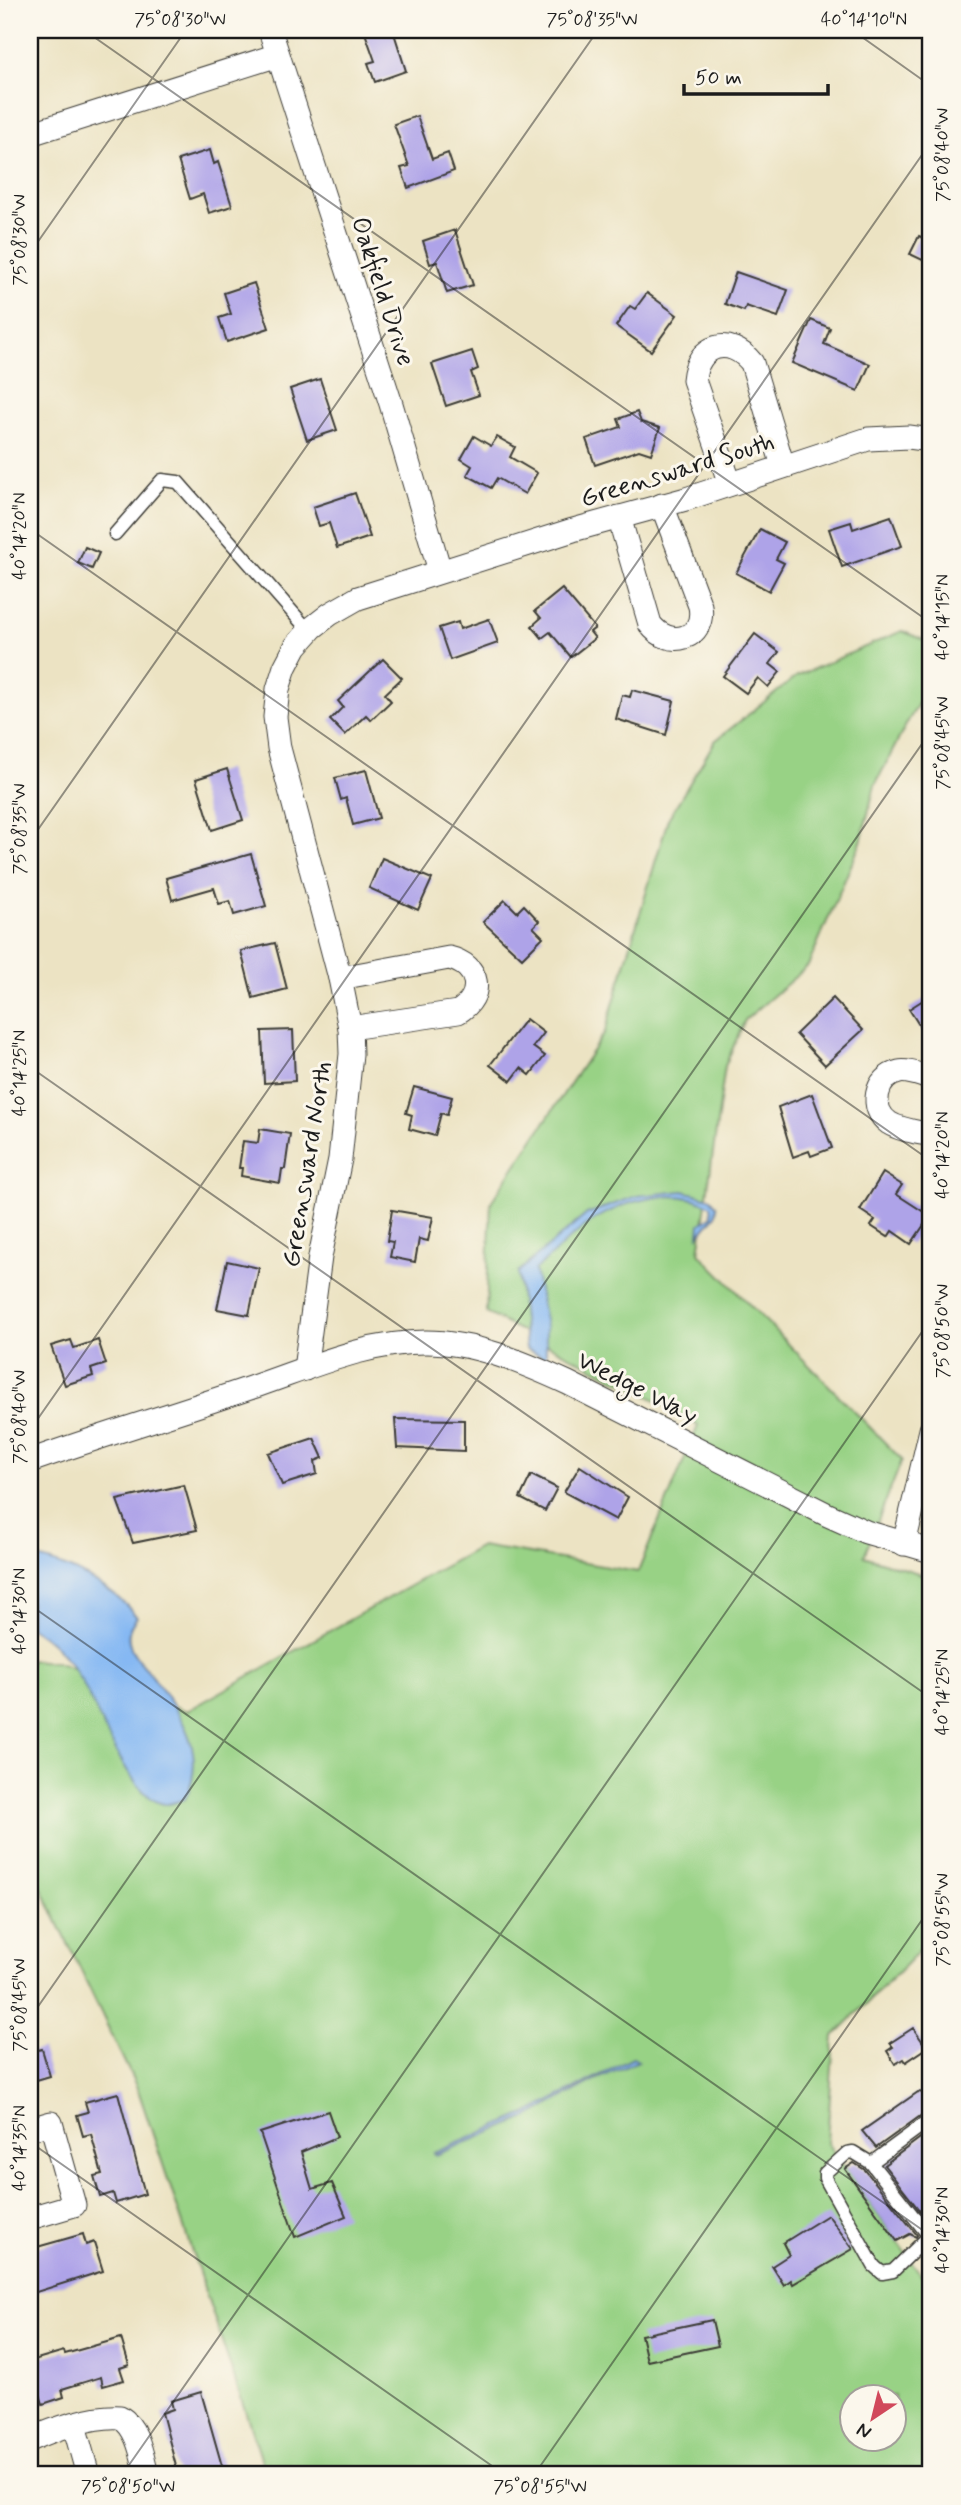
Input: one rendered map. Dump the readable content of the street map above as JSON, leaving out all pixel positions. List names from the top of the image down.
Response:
{
  "streets": {
    "street": [
      "Oakfield Drive",
      "Greensward South",
      "Greensward North",
      "Wedge Way"
    ]
  },
  "crossings": [
    ["Oakfield Drive", "Greensward South"],
    ["Oakfield Drive", "Greensward North"],
    ["Greensward South", "Greensward North"],
    ["Greensward North", "Wedge Way"]
  ],
  "scale_bar": "50 m",
  "north": "bottom left",
  "coordinates": [
    "75°08'30\"W",
    "75°08'35\"W",
    "40°14'10\"N",
    "75°08'40\"W",
    "40°14'20\"N",
    "40°14'15\"N",
    "75°08'45\"W",
    "40°14'25\"N",
    "75°08'50\"W",
    "40°14'30\"N",
    "75°08'55\"W",
    "40°14'35\"N"
  ]
}
